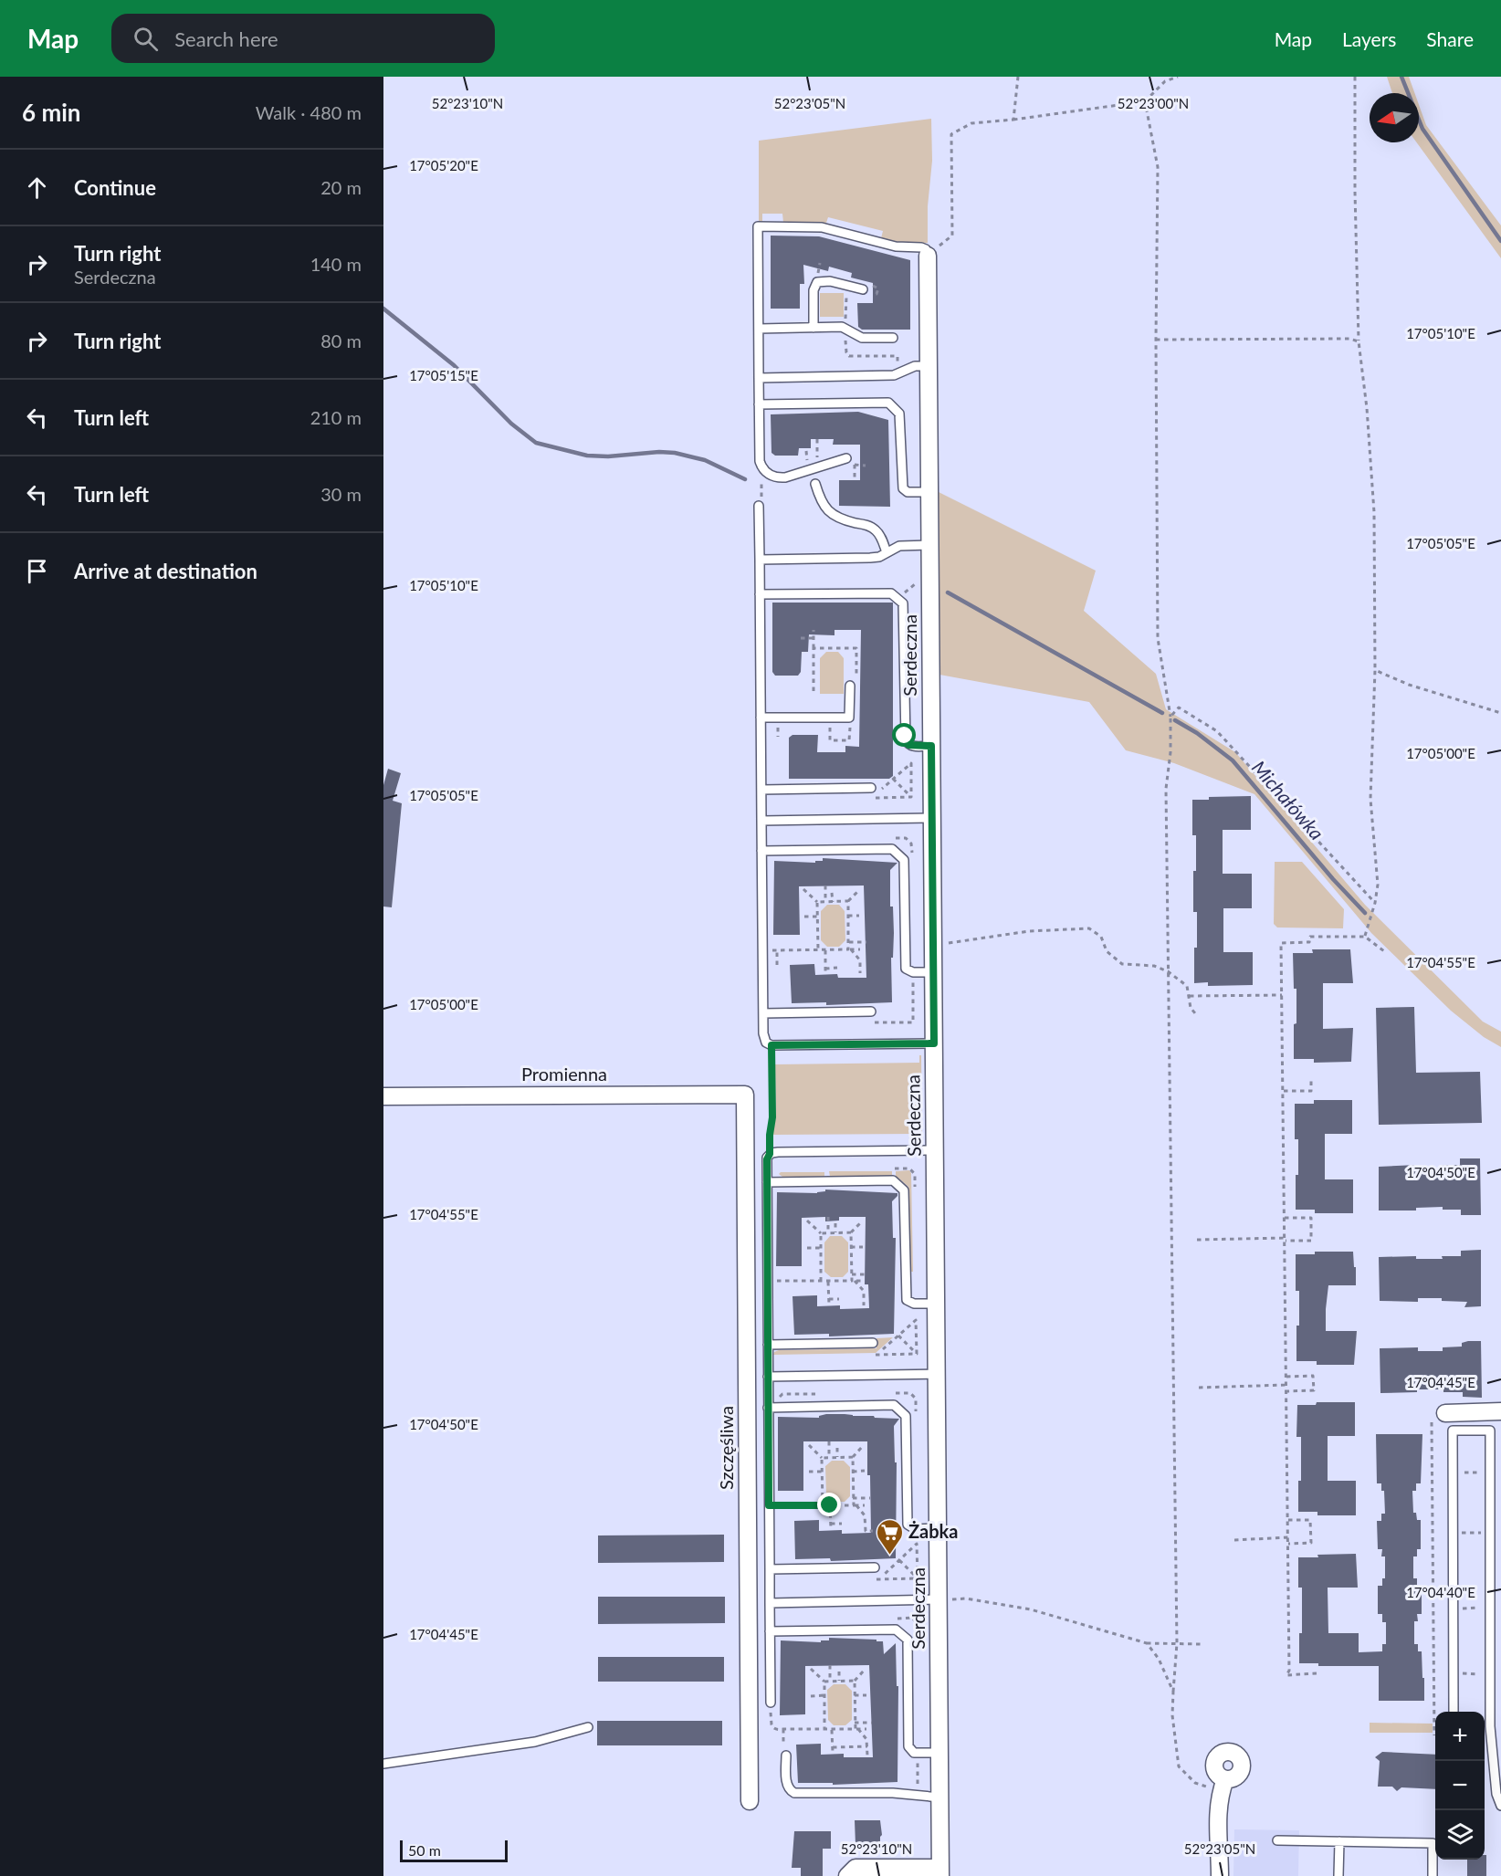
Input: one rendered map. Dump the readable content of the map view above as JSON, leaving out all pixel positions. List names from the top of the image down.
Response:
{
  "streets": {
    "street": ["Serdeczna", "Promienna", "Szczęśliwa"]
  },
  "crossings": [
    ["Promienna", "Szczęśliwa"]
  ],
  "water": ["Michałówka"],
  "places": {
    "supermarket": ["Żabka"]
  },
  "scale_bar": "50 m",
  "north": "left",
  "page": {
    "header": "Map",
    "search": "Search here",
    "nav": ["Map", "Layers", "Share"],
    "heading": ["6 min", "Walk · 480 m"],
    "list": [
      ["Continue", "20 m"],
      ["Turn right", "Serdeczna", "140 m"],
      ["Turn right", "80 m"],
      ["Turn left", "210 m"],
      ["Turn left", "30 m"],
      "Arrive at destination"
    ],
    "map_buttons": ["+", "−"],
    "scale": "50 m"
  },
  "coordinates": [
    "52°23'10\"N",
    "52°23'05\"N",
    "52°23'00\"N",
    "17°05'20\"E",
    "17°05'10\"E",
    "17°05'15\"E",
    "17°05'05\"E",
    "17°05'00\"E",
    "17°04'55\"E",
    "17°04'50\"E",
    "17°04'45\"E",
    "17°04'40\"E"
  ]
}
